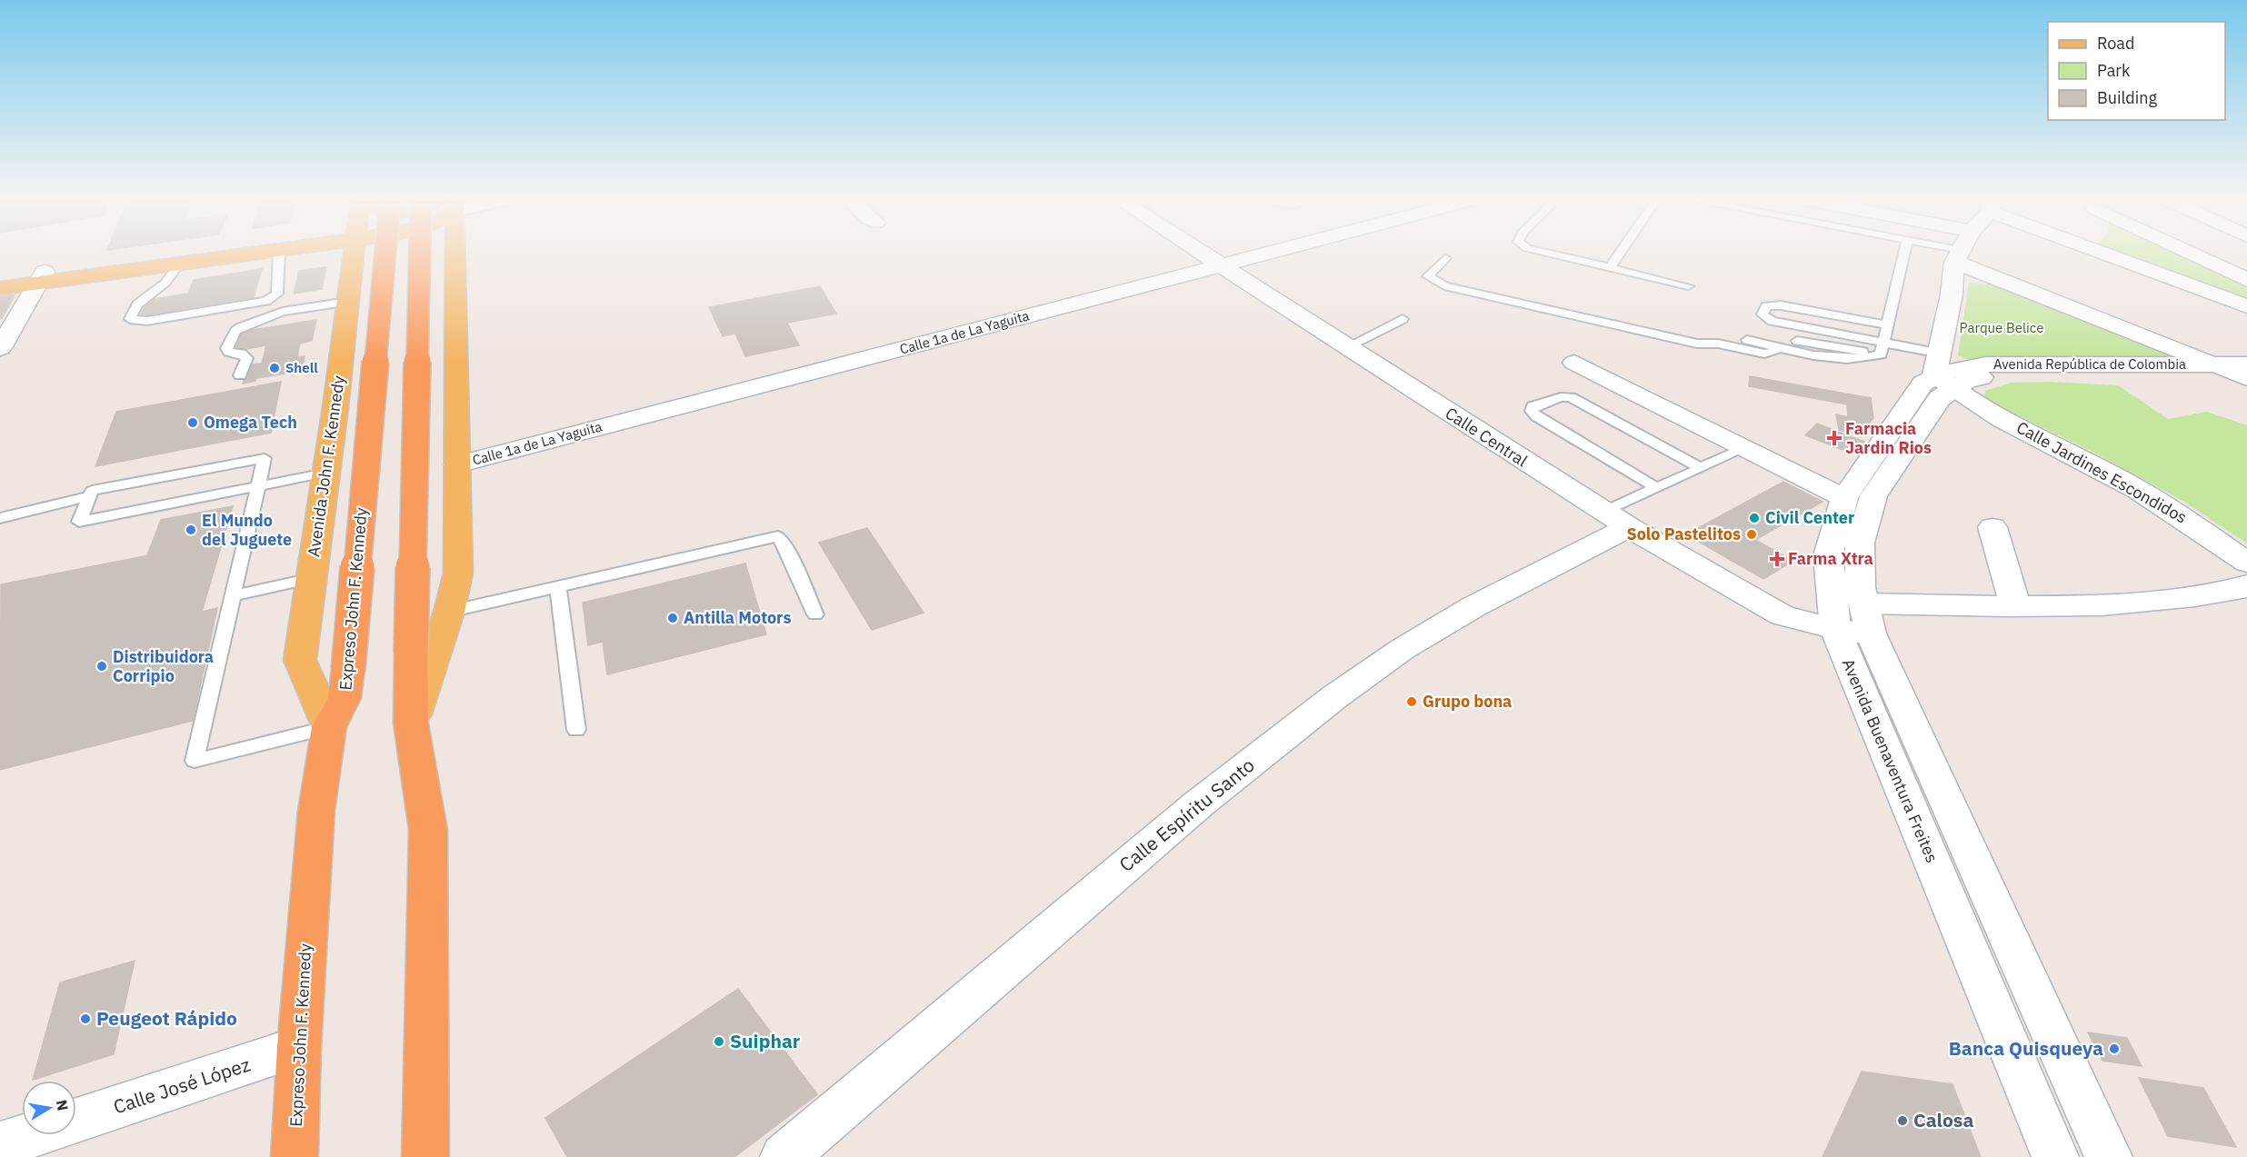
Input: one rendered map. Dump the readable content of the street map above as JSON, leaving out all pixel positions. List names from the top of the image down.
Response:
{
  "streets": {
    "highway": ["Expreso John F. Kennedy"],
    "main road": ["Avenida John F. Kennedy"],
    "street": [
      "Calle 1a de La Yaguita",
      "Avenida República de Colombia",
      "Calle Central",
      "Calle Jardines Escondidos",
      "Avenida Buenaventura Freites",
      "Calle Espíritu Santo",
      "Calle José López"
    ]
  },
  "crossings": [
    ["Calle 1a de La Yaguita", "Calle Central"],
    ["Avenida República de Colombia", "Calle Jardines Escondidos"],
    ["Avenida República de Colombia", "Avenida Buenaventura Freites"],
    ["Calle Central", "Avenida Buenaventura Freites"],
    ["Calle Central", "Calle Espíritu Santo"],
    ["Avenida John F. Kennedy", "Expreso John F. Kennedy"],
    ["Calle Jardines Escondidos", "Avenida Buenaventura Freites"],
    ["Expreso John F. Kennedy", "Calle José López"]
  ],
  "parks": ["Parque Belice"],
  "places": {
    "other": [
      "Shell",
      "Omega Tech",
      "Civil Center",
      "El Mundo del Juguete",
      "Solo Pastelitos",
      "Antilla Motors",
      "Distribuidora Corripio",
      "Grupo bona",
      "Peugeot Rápido",
      "Suiphar",
      "Banca Quisqueya",
      "Calosa"
    ],
    "health": ["Farmacia Jardin Rios", "Farma Xtra"]
  },
  "legend": ["Road", "Park", "Building"],
  "north": "right"
}
